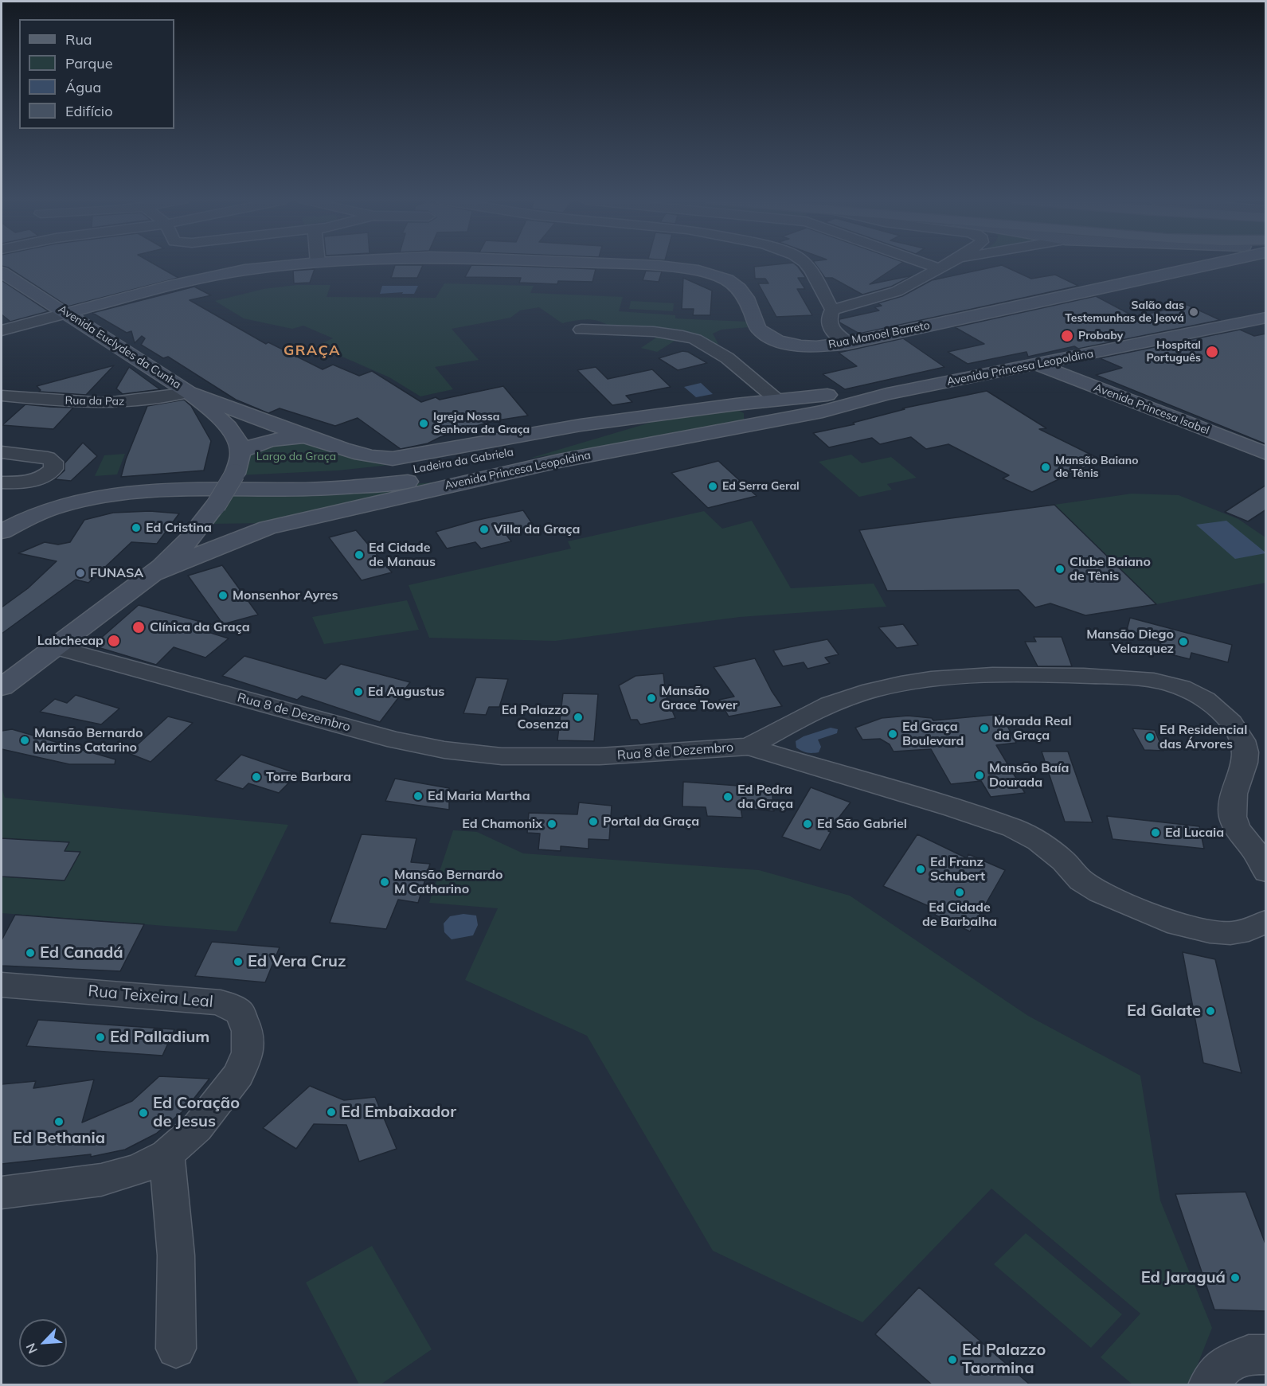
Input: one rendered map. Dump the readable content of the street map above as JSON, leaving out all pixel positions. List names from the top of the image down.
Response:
{
  "streets": {
    "main road": [
      "Rua Manoel Barreto",
      "Avenida Euclydes da Cunha",
      "Avenida Princesa Leopoldina",
      "Avenida Princesa Isabel",
      "Ladeira da Gabriela"
    ],
    "street": ["Rua da Paz", "Rua 8 de Dezembro", "Rua Teixeira Leal"]
  },
  "crossings": [
    ["Rua Manoel Barreto", "Avenida Euclydes da Cunha"],
    ["Avenida Euclydes da Cunha", "Rua da Paz"],
    ["Avenida Princesa Leopoldina", "Avenida Princesa Isabel"],
    ["Avenida Princesa Leopoldina", "Ladeira da Gabriela"]
  ],
  "districts": ["GRAÇA"],
  "parks": ["Largo da Graça"],
  "places": [
    "Salão das Testemunhas de Jeová",
    "Probaby",
    "Hospital Português",
    "Igreja Nossa Senhora da Graça",
    "Mansão Baiano de Tênis",
    "Ed Serra Geral",
    "Ed Cristina",
    "Villa da Graça",
    "Ed Cidade de Manaus",
    "Clube Baiano de Tênis",
    "FUNASA",
    "Monsenhor Ayres",
    "Clínica da Graça",
    "Labchecap",
    "Mansão Diego Velazquez",
    "Ed Augustus",
    "Mansão Grace Tower",
    "Ed Palazzo Cosenza",
    "Morada Real da Graça",
    "Ed Graça Boulevard",
    "Ed Residencial das Árvores",
    "Mansão Bernardo Martins Catarino",
    "Mansão Baía Dourada",
    "Torre Barbara",
    "Ed Maria Martha",
    "Ed Pedra da Graça",
    "Portal da Graça",
    "Ed Chamonix",
    "Ed São Gabriel",
    "Ed Lucaia",
    "Ed Franz Schubert",
    "Mansão Bernardo M Catharino",
    "Ed Cidade de Barbalha",
    "Ed Canadá",
    "Ed Vera Cruz",
    "Ed Galate",
    "Ed Palladium",
    "Ed Embaixador",
    "Ed Coração de Jesus",
    "Ed Bethania",
    "Ed Jaraguá",
    "Ed Palazzo Taormina"
  ],
  "legend": [
    "Rua",
    "Parque",
    "Água",
    "Edifício"
  ],
  "north": "bottom left"
}
